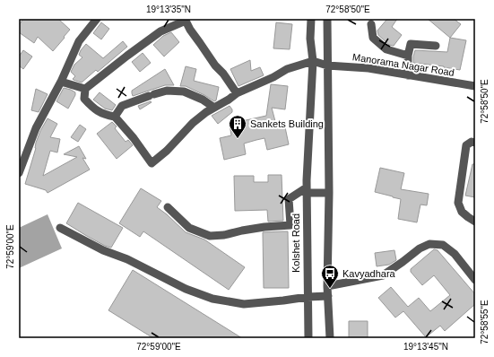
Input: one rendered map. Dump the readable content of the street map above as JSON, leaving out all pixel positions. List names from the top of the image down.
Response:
{
  "streets": {
    "street": ["Manorama Nagar Road", "Kolshet Road"]
  },
  "crossings": [
    ["Manorama Nagar Road", "Kolshet Road"]
  ],
  "places": {
    "building": ["Sankets Building"],
    "bus stop": ["Kavyadhara"]
  },
  "coordinates": [
    "19°13'35\"N",
    "72°58'50\"E",
    "72°59'00\"E",
    "72°58'55\"E",
    "19°13'45\"N"
  ]
}
